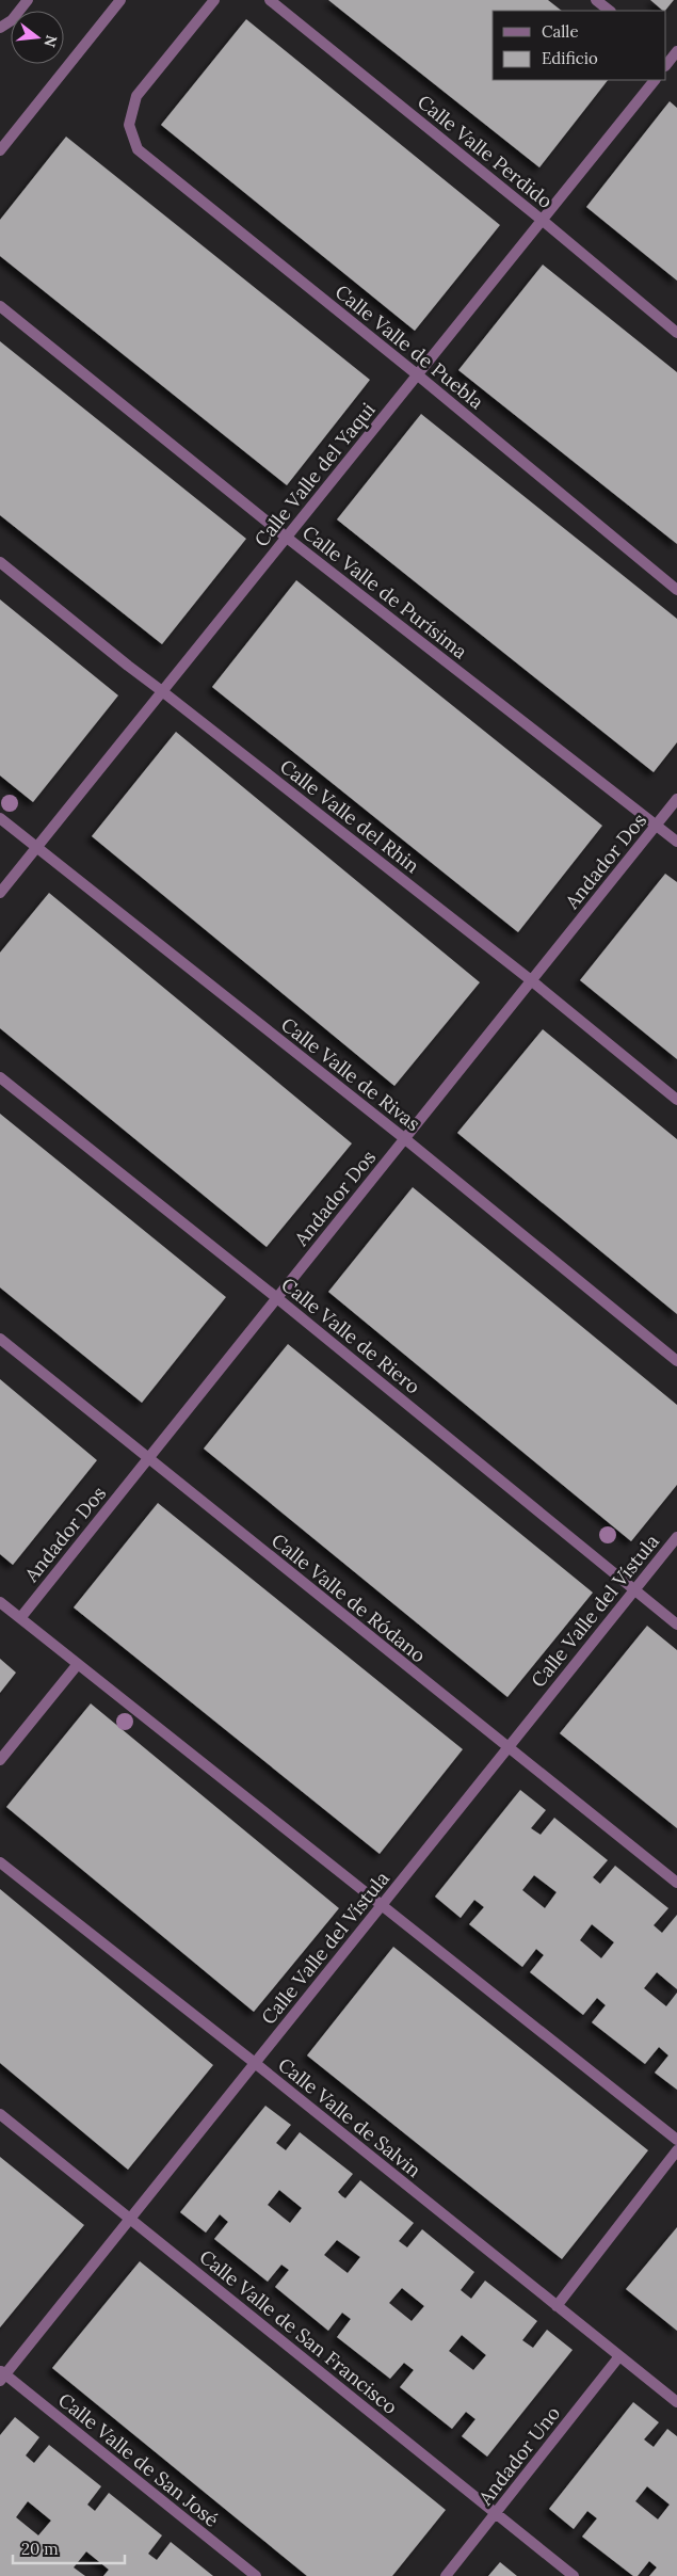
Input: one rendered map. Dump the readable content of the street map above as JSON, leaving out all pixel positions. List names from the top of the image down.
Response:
{
  "streets": {
    "street": [
      "Calle Valle Perdido",
      "Calle Valle de Puebla",
      "Calle Valle del Yaqui",
      "Calle Valle de Purísima",
      "Calle Valle del Rhin",
      "Andador Dos",
      "Calle Valle de Rivas",
      "Calle Valle de Riero",
      "Calle Valle de Ródano",
      "Calle Valle del Vístula",
      "Calle Valle de Salvin",
      "Calle Valle de San Francisco",
      "Andador Uno",
      "Calle Valle de San José"
    ]
  },
  "crossings": [
    ["Calle Valle Perdido", "Calle Valle del Yaqui"],
    ["Calle Valle de Puebla", "Calle Valle del Yaqui"],
    ["Calle Valle del Yaqui", "Calle Valle de Purísima"],
    ["Calle Valle del Yaqui", "Calle Valle del Rhin"],
    ["Calle Valle del Yaqui", "Calle Valle de Rivas"],
    ["Calle Valle de Purísima", "Andador Dos"],
    ["Calle Valle del Rhin", "Andador Dos"],
    ["Andador Dos", "Calle Valle de Rivas"],
    ["Andador Dos", "Calle Valle de Riero"],
    ["Andador Dos", "Calle Valle de Ródano"],
    ["Calle Valle de Riero", "Calle Valle del Vístula"],
    ["Calle Valle de Ródano", "Calle Valle del Vístula"],
    ["Calle Valle del Vístula", "Calle Valle de Salvin"],
    ["Calle Valle del Vístula", "Calle Valle de San Francisco"],
    ["Calle Valle del Vístula", "Calle Valle de San José"],
    ["Calle Valle de Salvin", "Andador Uno"],
    ["Calle Valle de San Francisco", "Andador Uno"]
  ],
  "legend": ["Calle", "Edificio"],
  "scale_bar": "20 m",
  "north": "right"
}
